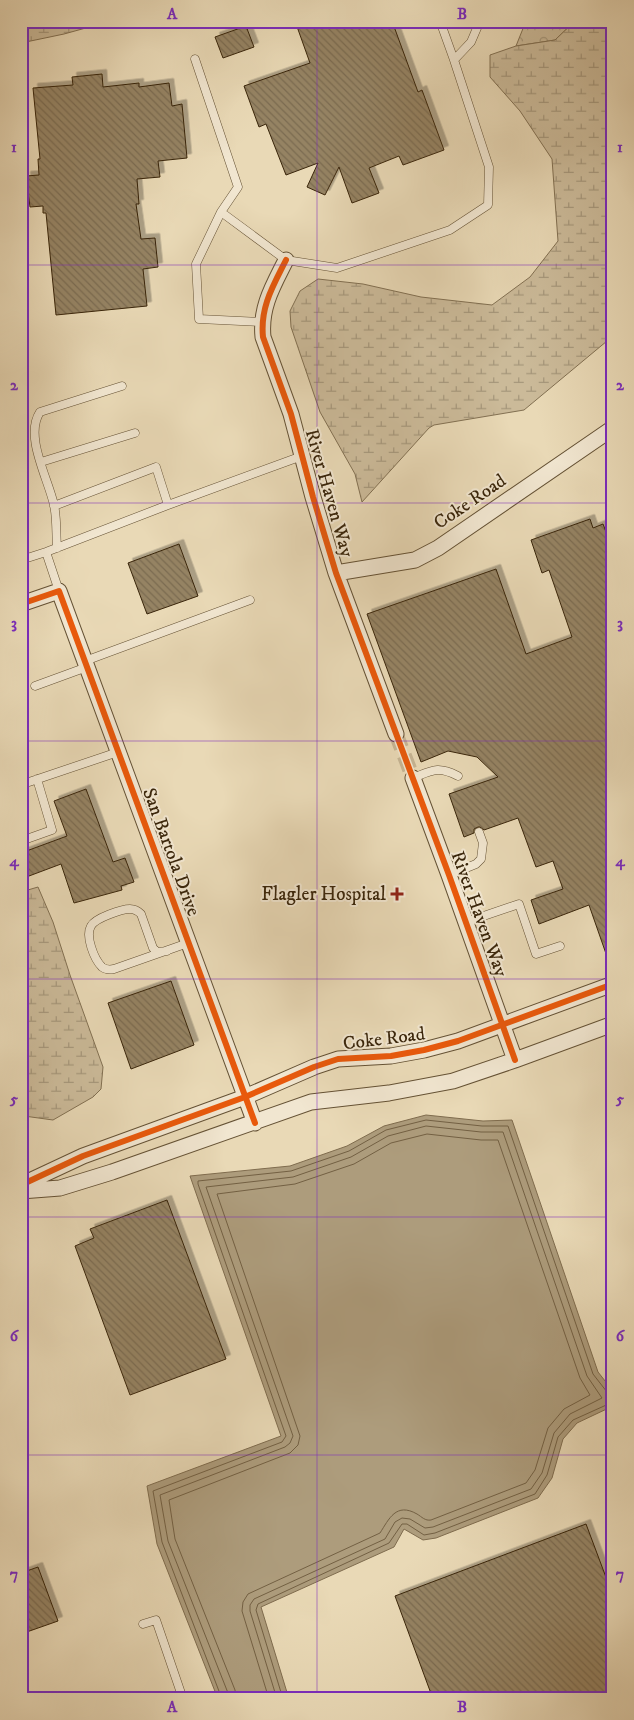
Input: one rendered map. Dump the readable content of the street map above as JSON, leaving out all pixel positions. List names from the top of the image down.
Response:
{
  "streets": {
    "street": ["River Haven Way", "Coke Road", "San Bartola Drive"]
  },
  "crossings": [
    ["River Haven Way", "Coke Road"],
    ["Coke Road", "San Bartola Drive"]
  ],
  "places": {
    "health": ["Flagler Hospital"]
  },
  "grid": {
    "columns": ["A", "B"],
    "rows": [
      "1",
      "2",
      "3",
      "4",
      "5",
      "6",
      "7"
    ]
  }
}
